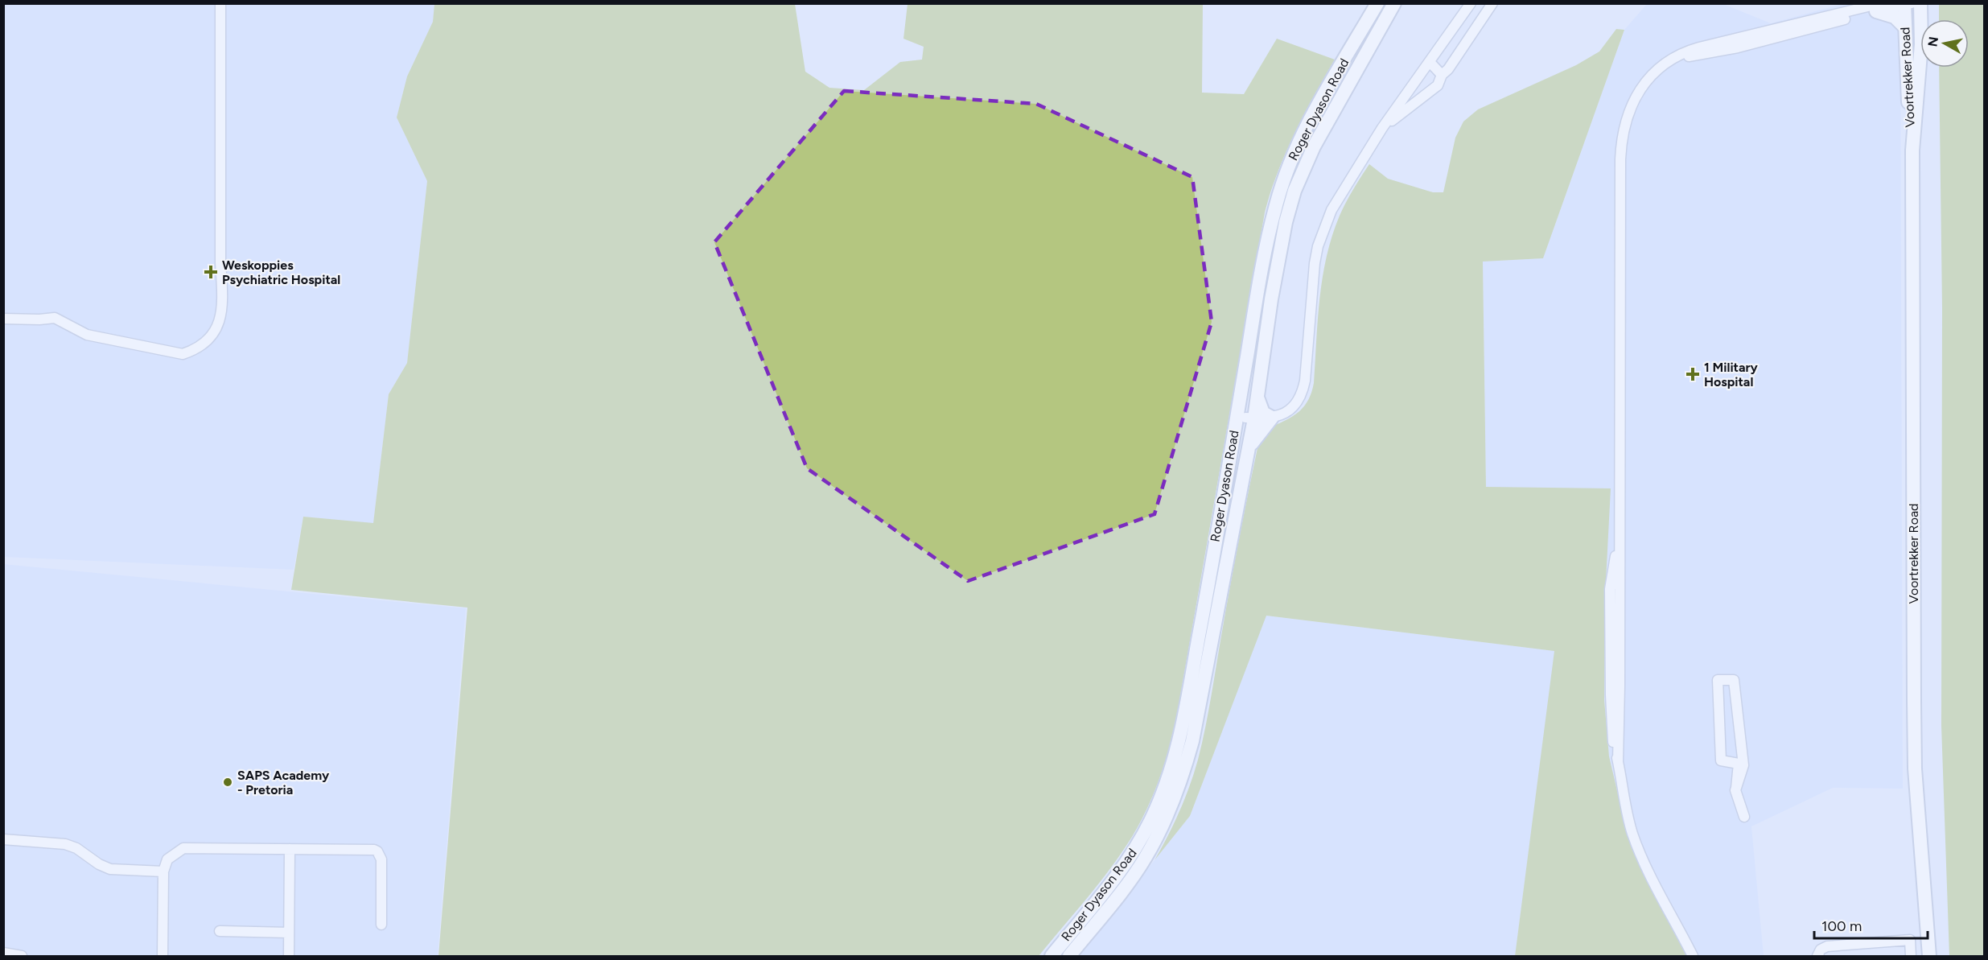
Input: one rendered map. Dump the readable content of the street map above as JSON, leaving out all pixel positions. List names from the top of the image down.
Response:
{
  "streets": {
    "main road": ["Voortrekker Road", "Roger Dyason Road"]
  },
  "places": {
    "health": ["Weskoppies Psychiatric Hospital", "1 Military Hospital"],
    "other": ["SAPS Academy - Pretoria"]
  },
  "scale_bar": "100 m",
  "north": "left"
}
